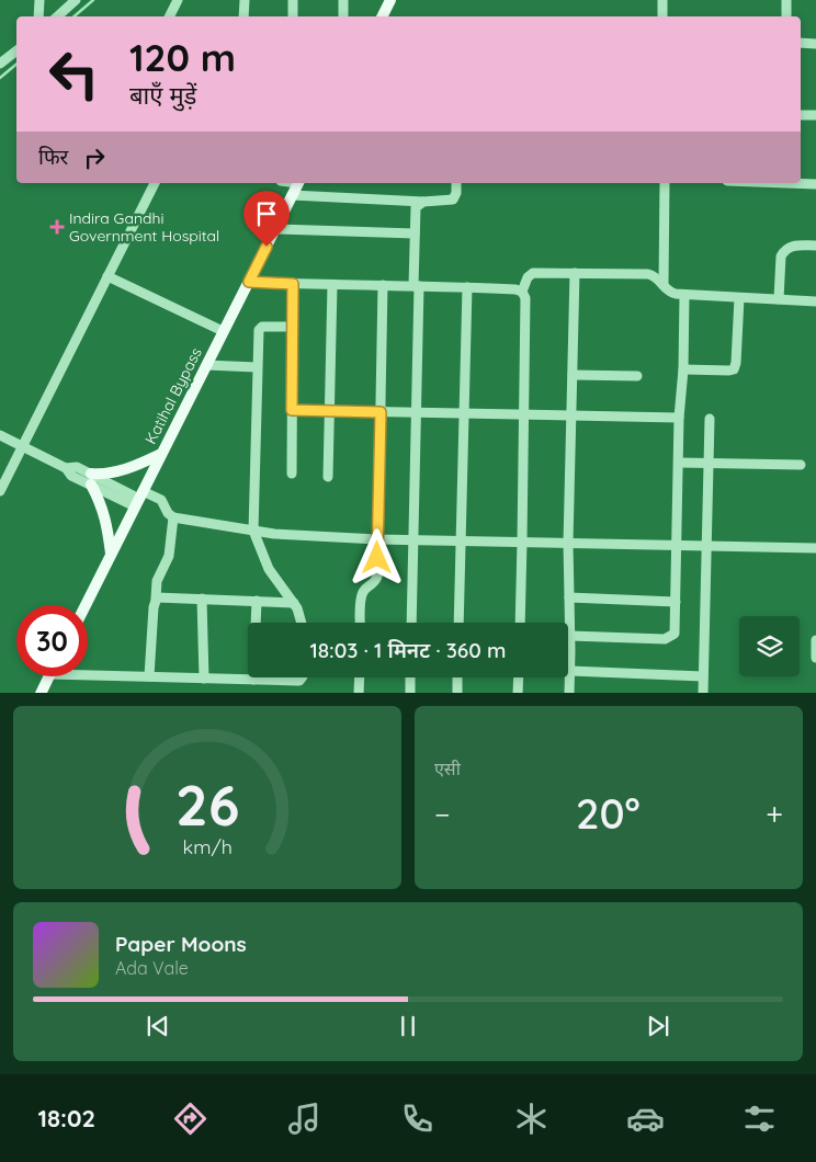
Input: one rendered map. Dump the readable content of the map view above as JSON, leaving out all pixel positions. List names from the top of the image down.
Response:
{
  "streets": {
    "main road": ["Katihal Bypass"]
  },
  "places": {
    "health": ["Indira Gandhi Government Hospital"]
  },
  "page": {
    "turn": ["120 m", "बाएँ मुड़ें"],
    "then": "फिर",
    "limit": "30",
    "trip": "18:03 · 1 मिनट · 360 m",
    "tile": "एसी",
    "heat": ["−", "20°", "+"],
    "song": ["Paper Moons", "Ada Vale"],
    "tabs": "18:02",
    "gauge": ["26", "km/h"]
  }
}
